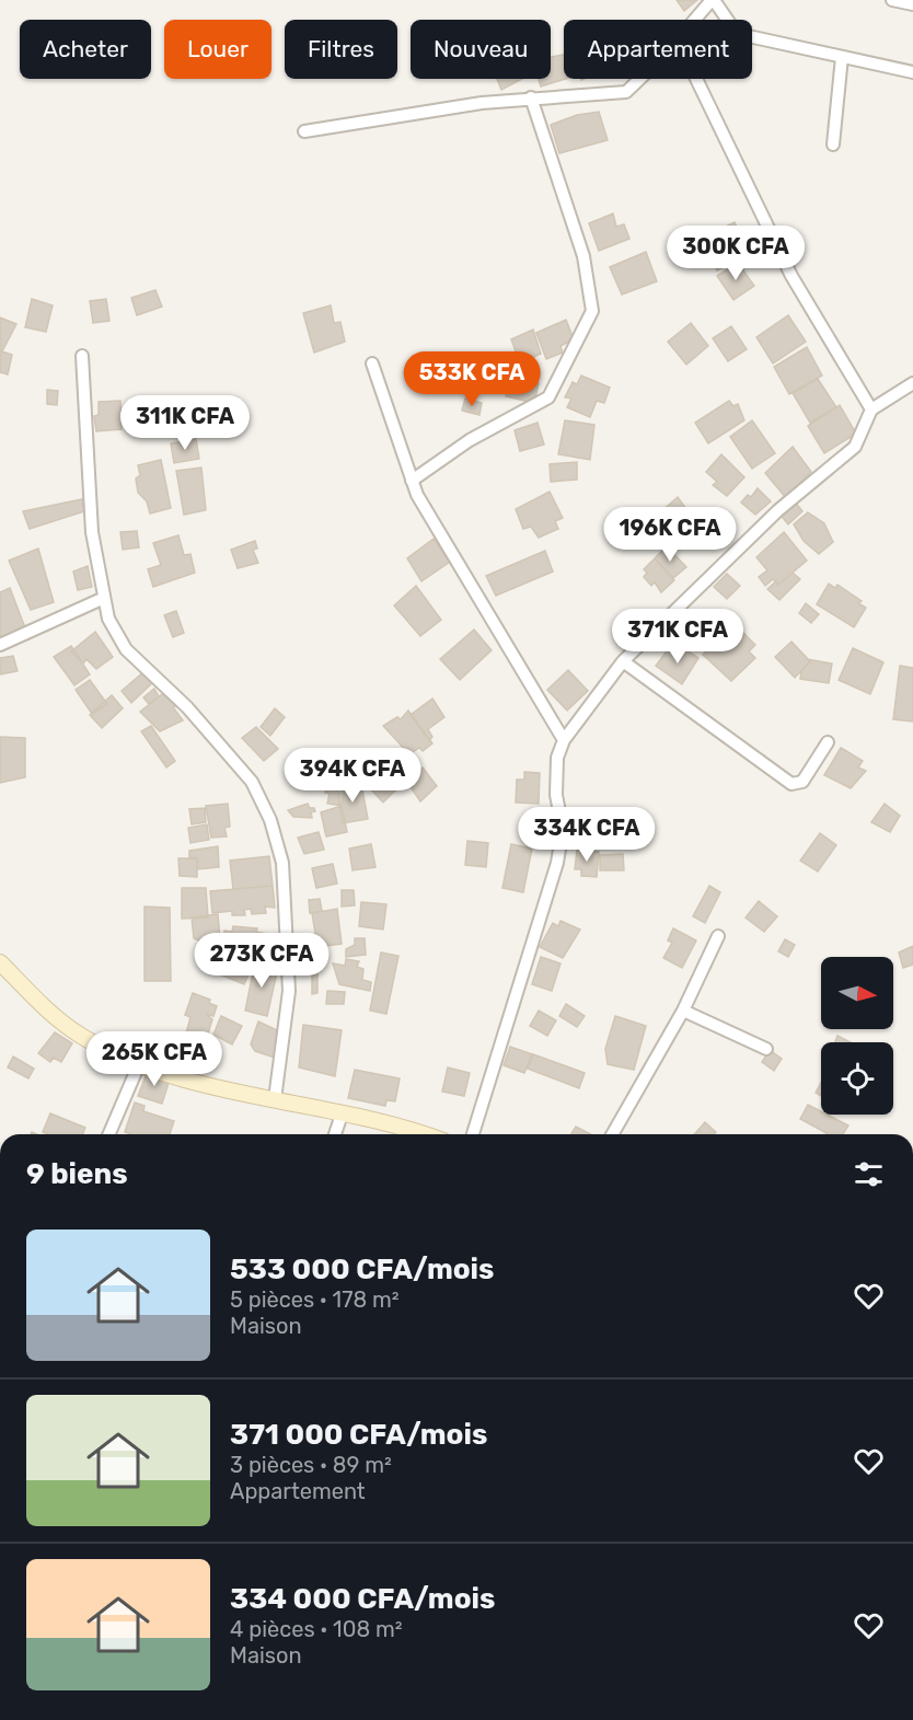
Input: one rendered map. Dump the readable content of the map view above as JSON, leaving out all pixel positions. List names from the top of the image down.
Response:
{
  "north": "right",
  "page": {
    "chip": [
      "Acheter",
      "Louer",
      "Filtres",
      "Nouveau",
      "Appartement"
    ],
    "price": [
      "300K CFA",
      "533K CFA",
      "311K CFA",
      "196K CFA",
      "371K CFA",
      "394K CFA",
      "334K CFA",
      "273K CFA",
      "265K CFA"
    ],
    "heading": "9 biens",
    "list": [
      {
        "name": "533 000 CFA/mois",
        "note": "5 pièces · 178 m² · Maison"
      },
      {
        "name": "371 000 CFA/mois",
        "note": "3 pièces · 89 m² · Appartement"
      },
      {
        "name": "334 000 CFA/mois",
        "note": "4 pièces · 108 m² · Maison"
      }
    ]
  }
}
